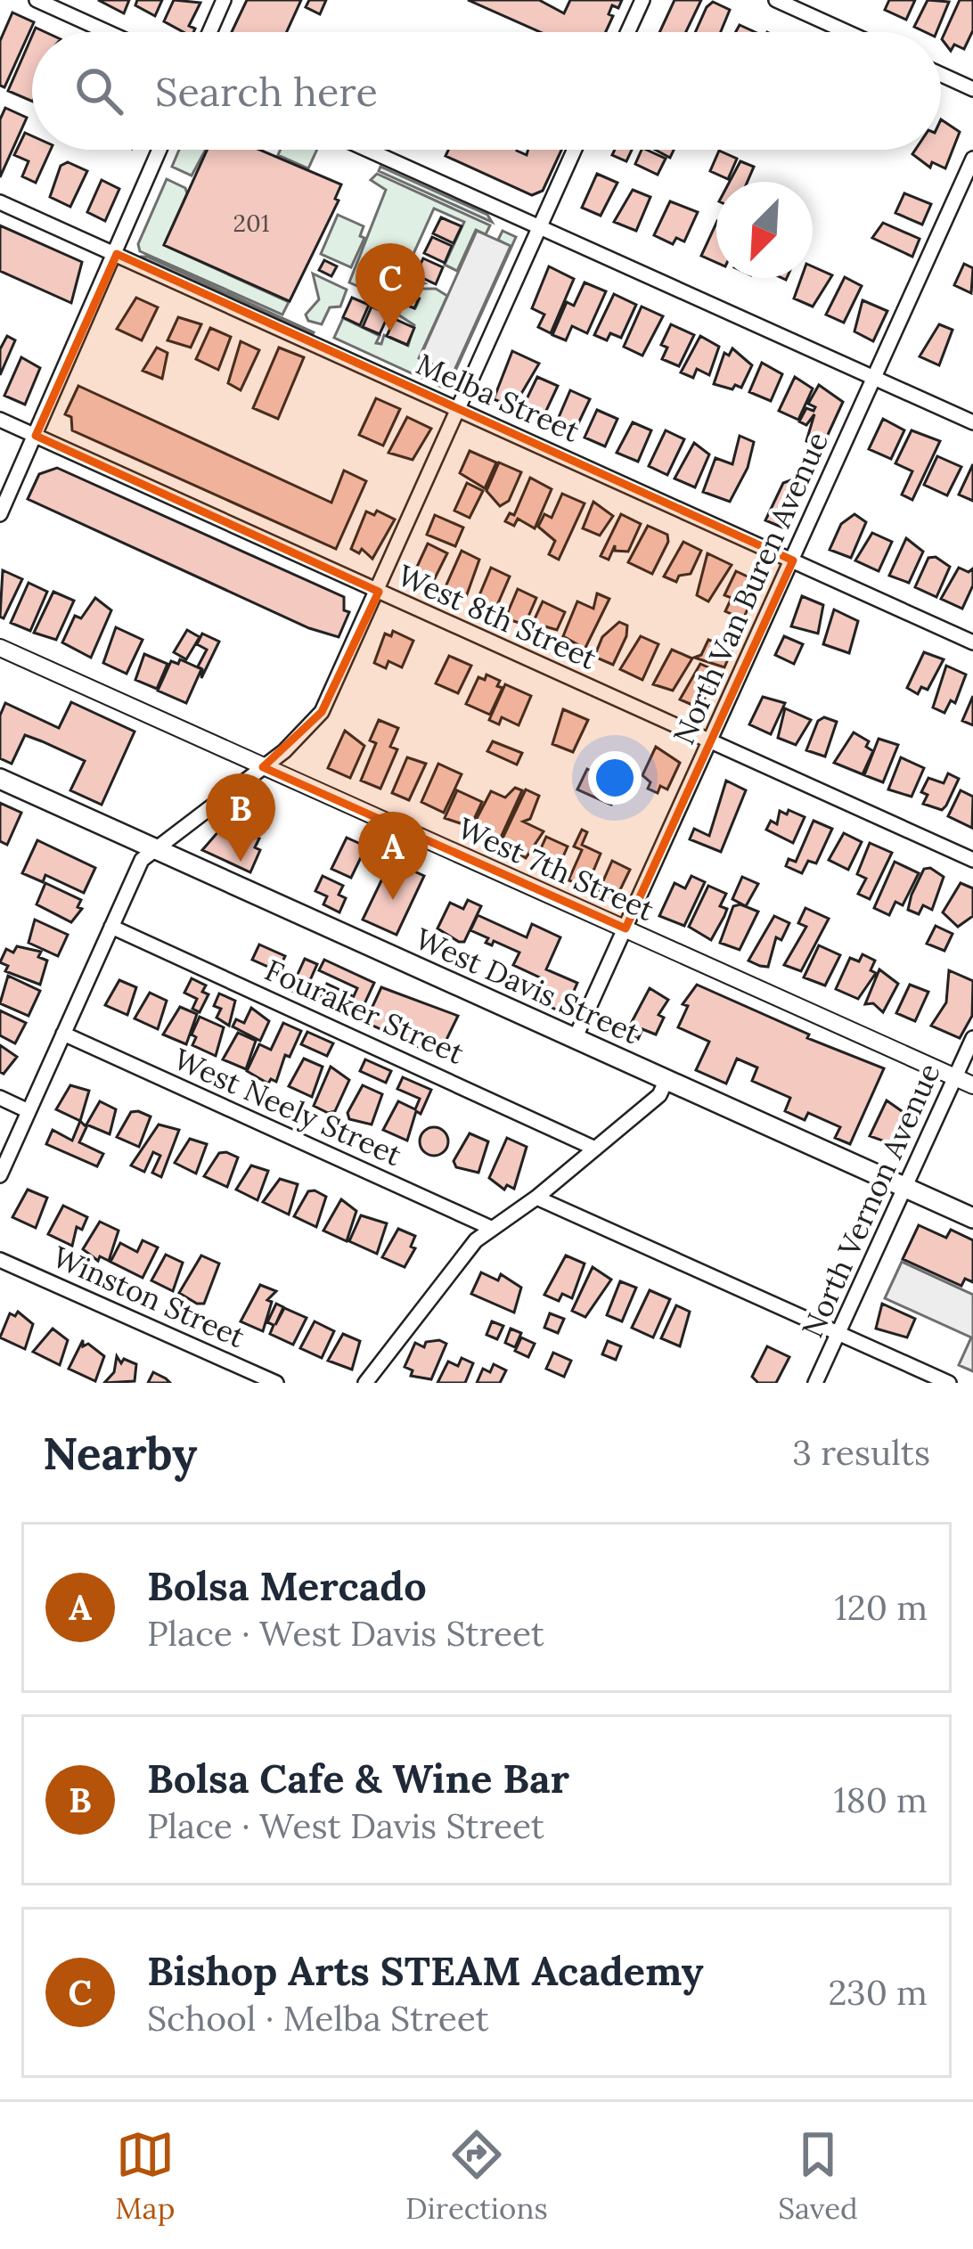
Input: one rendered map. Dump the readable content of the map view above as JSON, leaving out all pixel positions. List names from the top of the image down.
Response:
{
  "streets": {
    "main road": ["West Davis Street"],
    "street": [
      "Melba Street",
      "North Van Buren Avenue",
      "West 8th Street",
      "West 7th Street",
      "Fouraker Street",
      "West Neely Street",
      "North Vernon Avenue",
      "Winston Street"
    ]
  },
  "crossings": [
    ["Melba Street", "North Van Buren Avenue"],
    ["North Van Buren Avenue", "West 8th Street"],
    ["North Van Buren Avenue", "West 7th Street"],
    ["North Van Buren Avenue", "West Davis Street"],
    ["West 7th Street", "North Vernon Avenue"],
    ["West Davis Street", "North Vernon Avenue"]
  ],
  "house_numbers": ["201"],
  "north": "bottom left",
  "page": {
    "search": "Search here",
    "pins": ["C", "B", "A"],
    "heading": ["Nearby", "3 results"],
    "list": [
      {
        "mark": "A",
        "name": "Bolsa Mercado",
        "note": "Place · West Davis Street",
        "value": "120 m"
      },
      {
        "mark": "B",
        "name": "Bolsa Cafe & Wine Bar",
        "note": "Place · West Davis Street",
        "value": "180 m"
      },
      {
        "mark": "C",
        "name": "Bishop Arts STEAM Academy",
        "note": "School · Melba Street",
        "value": "230 m"
      }
    ],
    "nav": ["Map", "Directions", "Saved"]
  }
}
